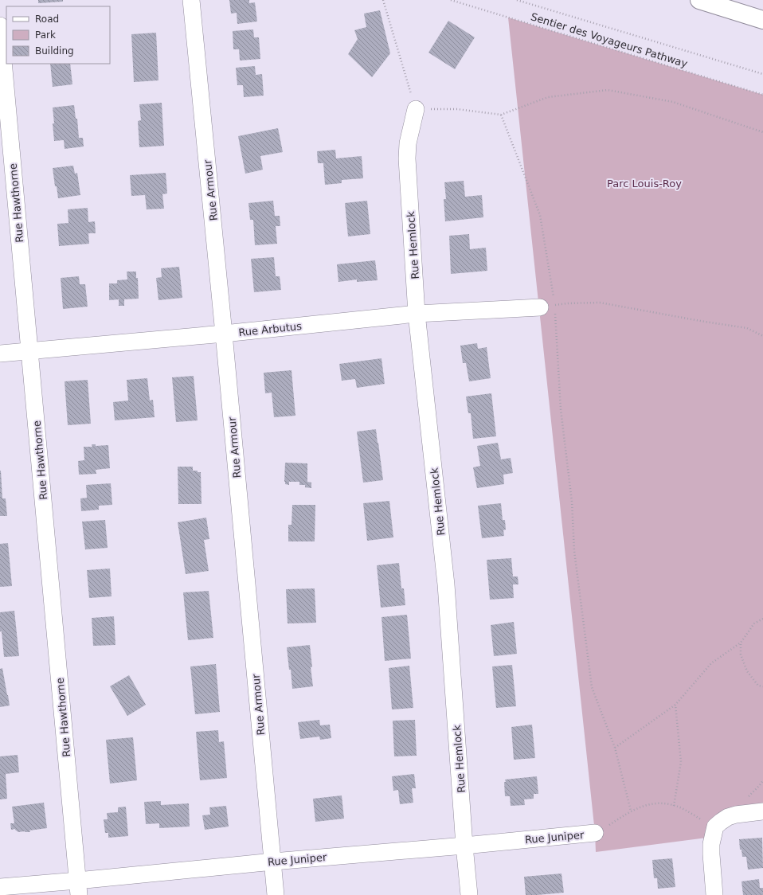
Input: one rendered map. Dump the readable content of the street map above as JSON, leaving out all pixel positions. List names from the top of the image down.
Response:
{
  "streets": {
    "street": [
      "Rue Armour",
      "Rue Hawthorne",
      "Rue Hemlock",
      "Rue Arbutus",
      "Rue Juniper"
    ],
    "path": ["Sentier des Voyageurs Pathway"]
  },
  "crossings": [
    ["Rue Armour", "Rue Arbutus"],
    ["Rue Armour", "Rue Juniper"],
    ["Rue Hawthorne", "Rue Arbutus"],
    ["Rue Hawthorne", "Rue Juniper"],
    ["Rue Hemlock", "Rue Arbutus"],
    ["Rue Hemlock", "Rue Juniper"]
  ],
  "parks": ["Parc Louis-Roy"],
  "legend": ["Road", "Park", "Building"]
}
